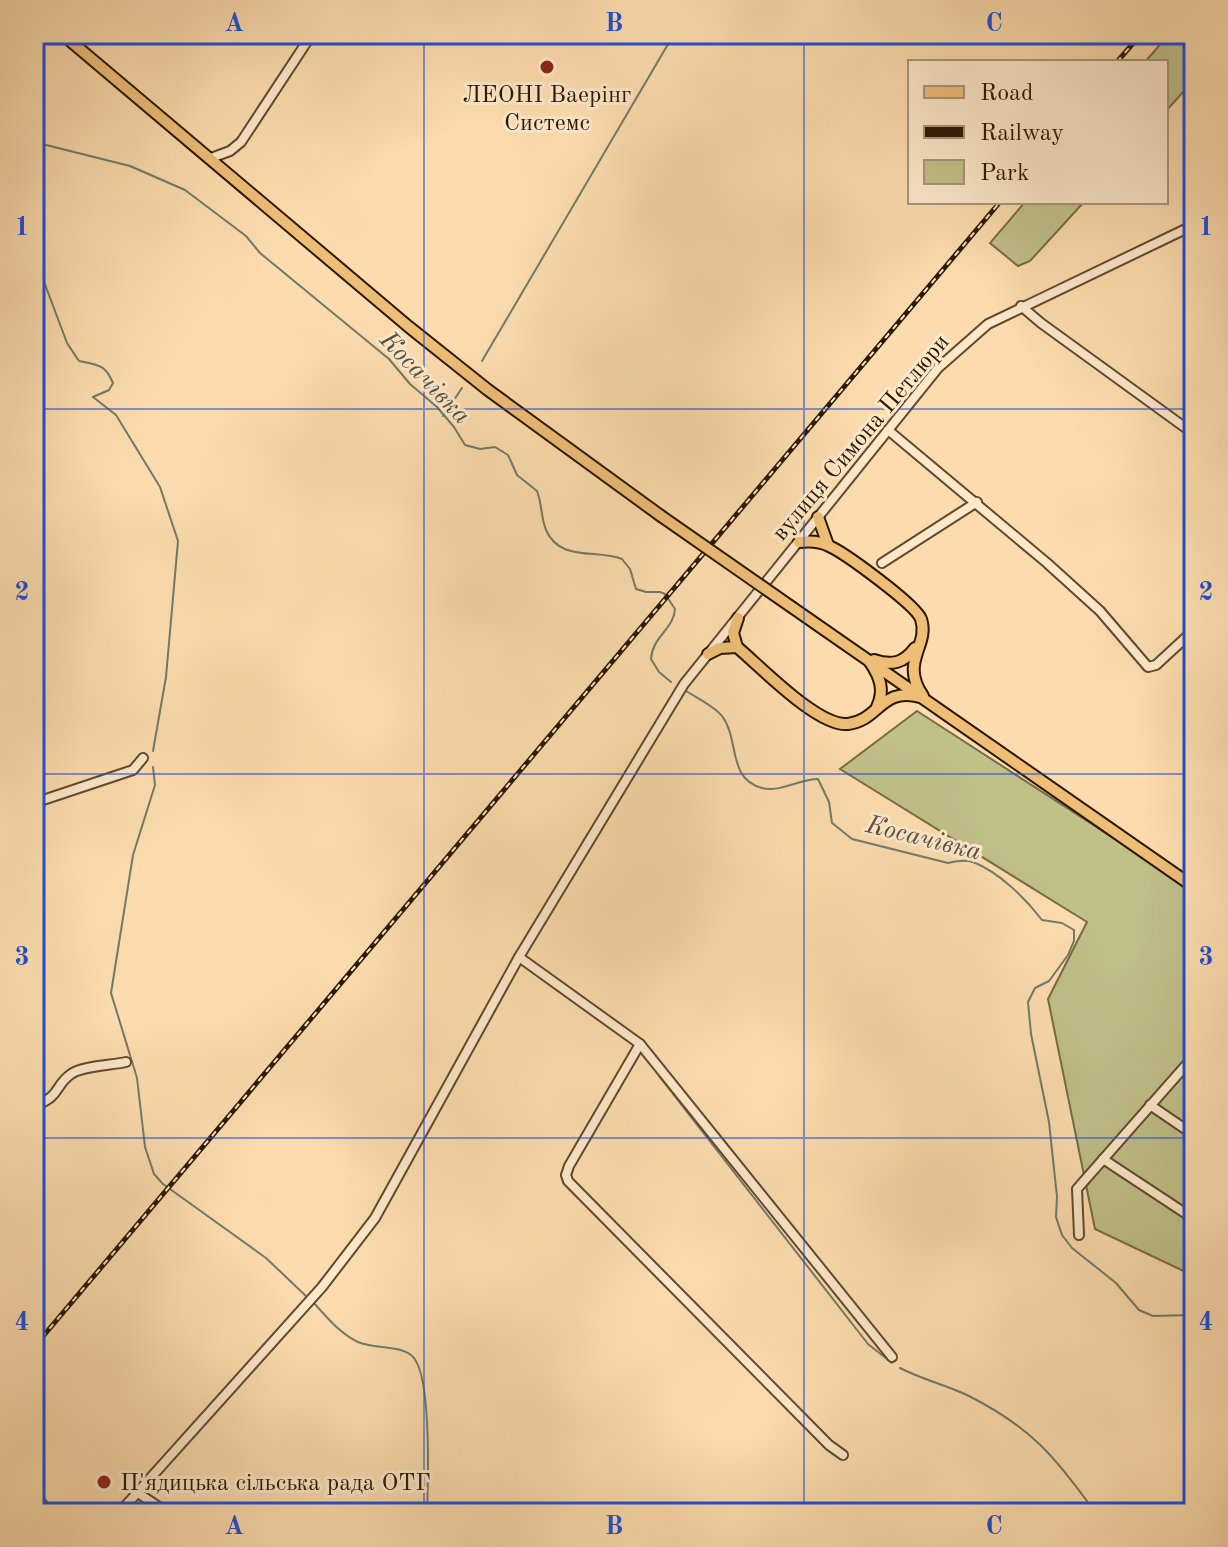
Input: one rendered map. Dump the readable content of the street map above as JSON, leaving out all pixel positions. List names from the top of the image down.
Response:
{
  "streets": {
    "street": ["вулиця Симона Петлюри"]
  },
  "water": ["Косачівка"],
  "places": ["ЛЕОНІ Ваерінг Системс", "П'ядицька сільська рада ОТГ"],
  "legend": ["Road", "Railway", "Park"],
  "grid": {
    "columns": ["A", "B", "C"],
    "rows": [
      "1",
      "2",
      "3",
      "4"
    ]
  }
}
